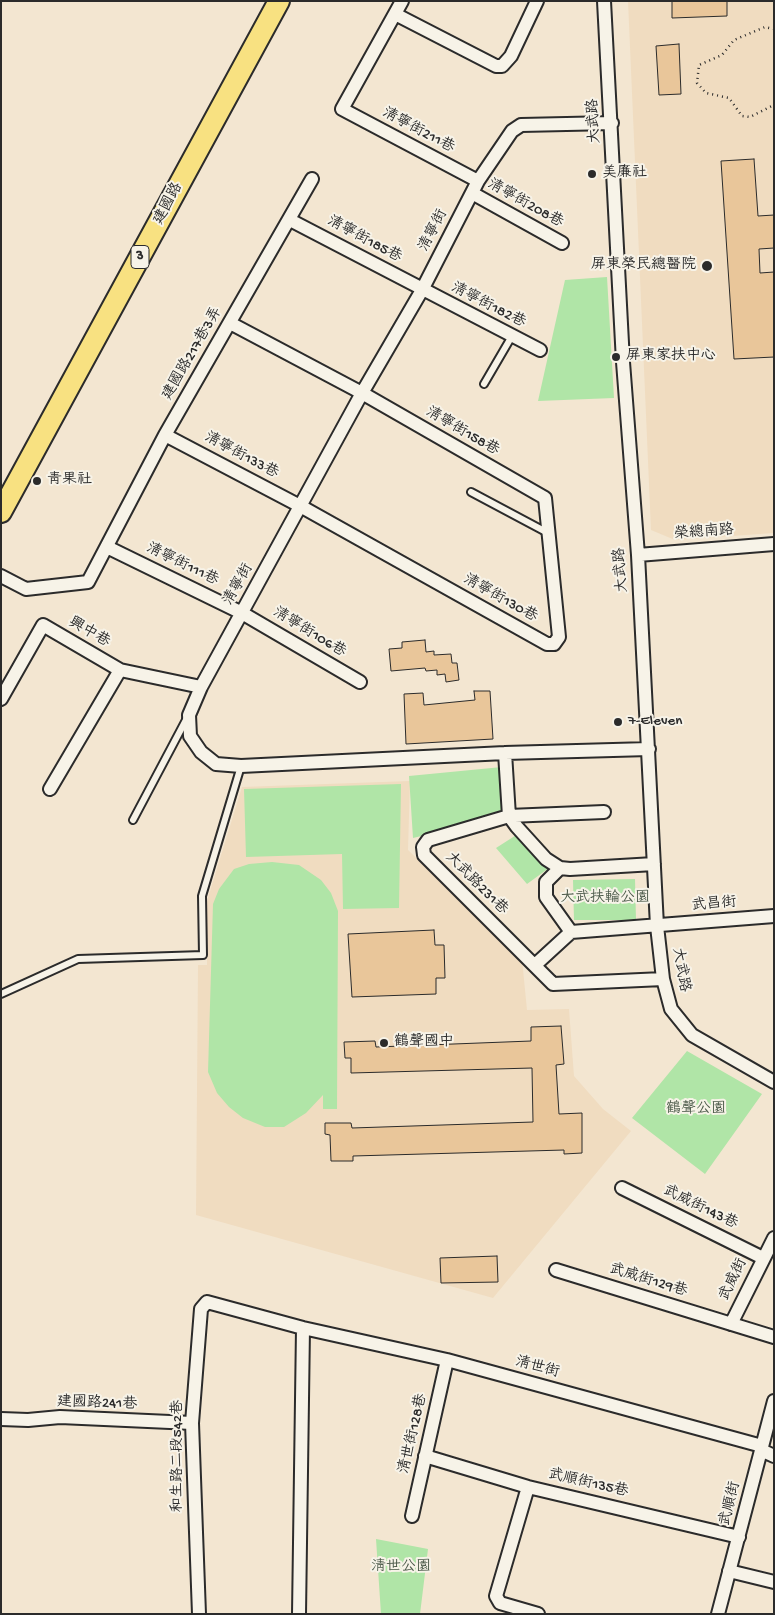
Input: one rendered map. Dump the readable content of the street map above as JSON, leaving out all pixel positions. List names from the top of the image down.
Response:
{
  "streets": {
    "main road": ["建國路", "3"],
    "street": [
      "大武路",
      "清寧街211巷",
      "清寧街208巷",
      "清寧街",
      "清寧街185巷",
      "清寧街182巷",
      "建國路217巷3弄",
      "清寧街158巷",
      "清寧街133巷",
      "榮總南路",
      "清寧街111巷",
      "清寧街130巷",
      "興中巷",
      "清寧街106巷",
      "大武路231巷",
      "武昌街",
      "武威街143巷",
      "武威街",
      "武威街129巷",
      "清世街",
      "建國路241巷",
      "清世街128巷",
      "和生路二段542巷",
      "武順街135巷",
      "武順街"
    ]
  },
  "crossings": [
    ["大武路", "清寧街"],
    ["大武路", "榮總南路"],
    ["大武路", "大武路231巷"],
    ["大武路", "武昌街"],
    ["清寧街211巷", "清寧街"],
    ["清寧街208巷", "清寧街"],
    ["清寧街", "清寧街185巷"],
    ["清寧街", "清寧街182巷"],
    ["清寧街", "清寧街158巷"],
    ["清寧街", "清寧街133巷"],
    ["清寧街", "清寧街111巷"],
    ["清寧街", "清寧街130巷"],
    ["清寧街", "興中巷"],
    ["清寧街", "清寧街106巷"],
    ["清寧街185巷", "清寧街182巷"],
    ["清寧街185巷", "建國路217巷3弄"],
    ["建國路217巷3弄", "清寧街158巷"],
    ["建國路217巷3弄", "清寧街133巷"],
    ["建國路217巷3弄", "清寧街111巷"],
    ["清寧街158巷", "清寧街130巷"],
    ["清寧街133巷", "清寧街130巷"],
    ["清寧街111巷", "清寧街106巷"],
    ["武威街143巷", "武威街"],
    ["武威街", "武威街129巷"],
    ["清世街", "清世街128巷"],
    ["清世街", "和生路二段542巷"],
    ["清世街", "武順街"],
    ["建國路241巷", "和生路二段542巷"],
    ["武順街135巷", "武順街"]
  ],
  "parks": ["大武扶輪公園", "鶴聲公園", "清世公園"],
  "places": [
    "美廉社",
    "屏東榮民總醫院",
    "屏東家扶中心",
    "青果社",
    "7-Eleven",
    "鶴聲國中"
  ]
}
